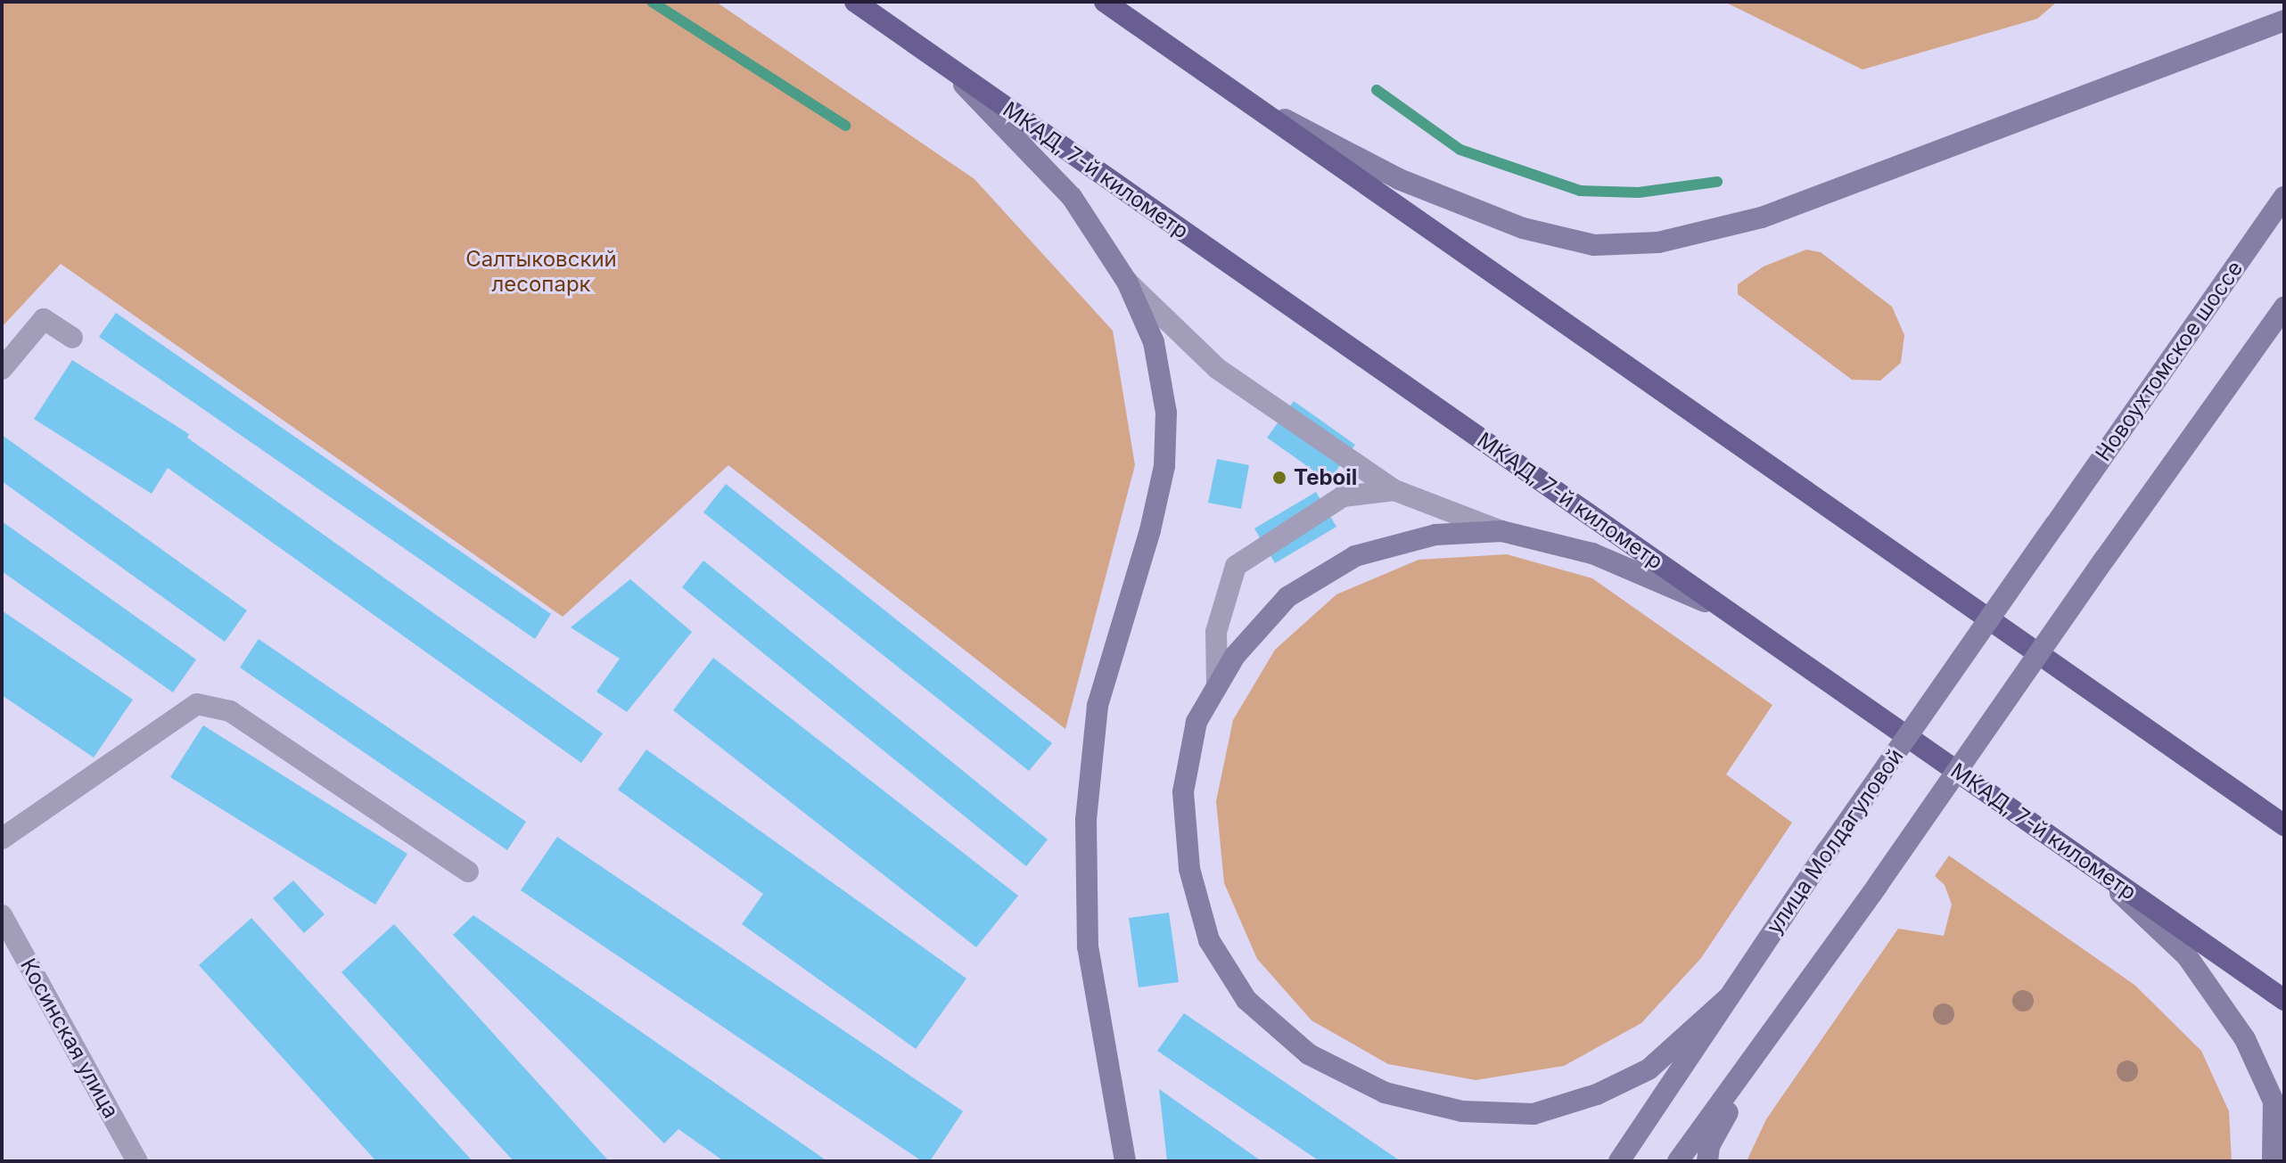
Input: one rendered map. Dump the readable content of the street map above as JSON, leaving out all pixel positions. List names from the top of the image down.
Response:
{
  "streets": {
    "highway": ["МКАД, 7-й километр"],
    "main road": ["Новоухтомское шоссе", "улица Молдагуловой"],
    "street": ["Косинская улица"]
  },
  "crossings": [
    ["Новоухтомское шоссе", "улица Молдагуловой"]
  ],
  "parks": ["Салтыковский лесопарк"],
  "places": ["Teboil"]
}
